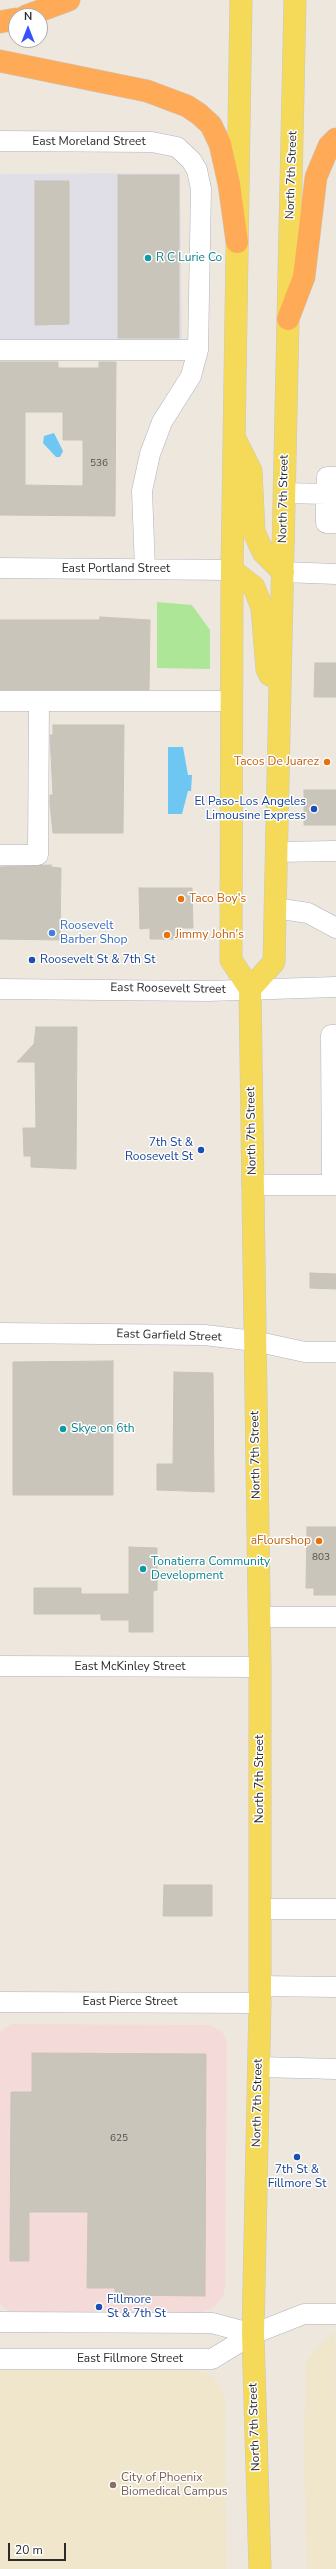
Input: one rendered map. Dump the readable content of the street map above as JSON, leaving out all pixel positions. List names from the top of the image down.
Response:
{
  "streets": {
    "main road": ["North 7th Street"],
    "street": [
      "East Moreland Street",
      "East Portland Street",
      "East Roosevelt Street",
      "East Garfield Street",
      "East McKinley Street",
      "East Pierce Street",
      "East Fillmore Street"
    ]
  },
  "crossings": [
    ["North 7th Street", "East Roosevelt Street"],
    ["North 7th Street", "East Garfield Street"],
    ["North 7th Street", "East McKinley Street"],
    ["North 7th Street", "East Pierce Street"],
    ["North 7th Street", "East Fillmore Street"]
  ],
  "places": [
    "R C Lurie Co",
    "Tacos De Juarez",
    "El Paso-Los Angeles Limousine Express",
    "Taco Boy's",
    "Roosevelt Barber Shop",
    "Jimmy John's",
    "Roosevelt St & 7th St",
    "7th St & Roosevelt St",
    "Skye on 6th",
    "aFlourshop",
    "Tonatierra Community Development",
    "7th St & Fillmore St",
    "Fillmore St & 7th St",
    "City of Phoenix Biomedical Campus"
  ],
  "house_numbers": ["536", "803", "625"],
  "scale_bar": "20 m",
  "north": "top"
}
